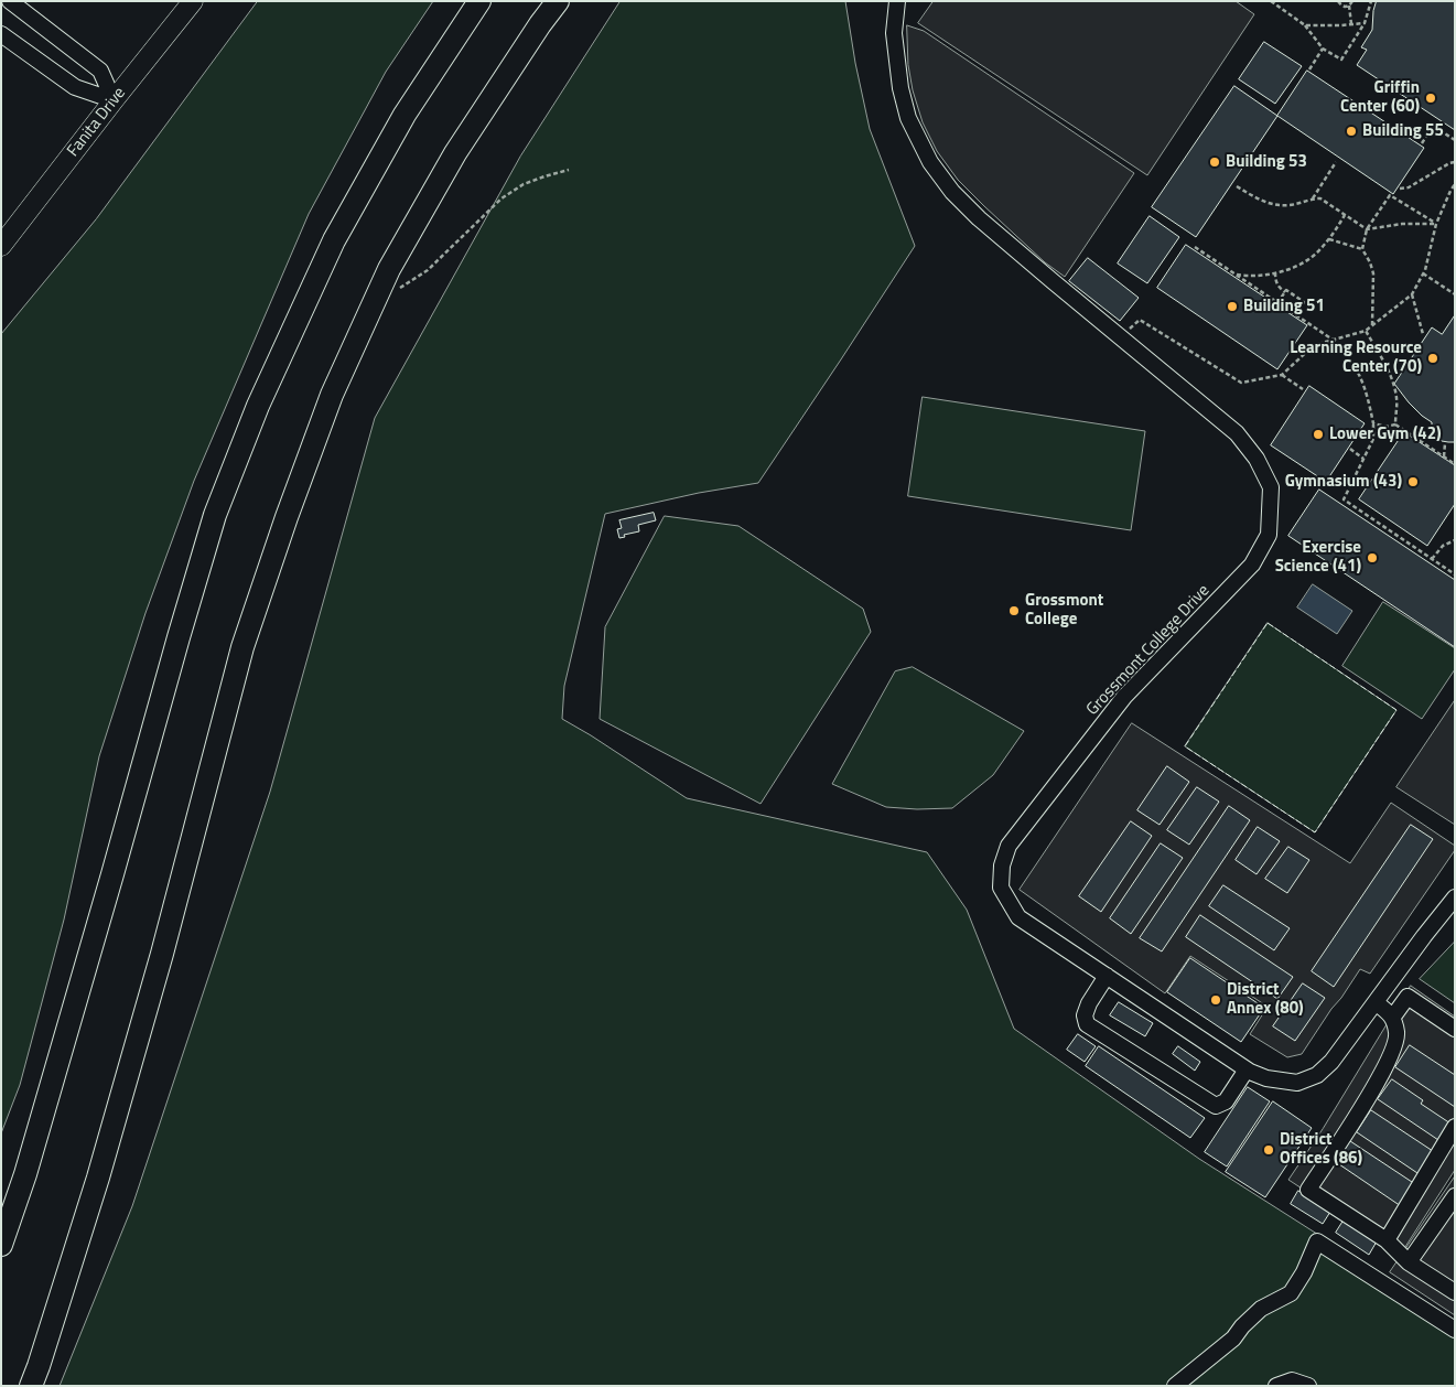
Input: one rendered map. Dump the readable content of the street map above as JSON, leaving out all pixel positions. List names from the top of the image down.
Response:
{
  "streets": {
    "main road": ["Fanita Drive"],
    "street": ["Grossmont College Drive"]
  },
  "places": [
    "Griffin Center (60)",
    "Building 55",
    "Building 53",
    "Building 51",
    "Learning Resource Center (70)",
    "Lower Gym (42)",
    "Gymnasium (43)",
    "Exercise Science (41)",
    "Grossmont College",
    "District Annex (80)",
    "District Offices (86)"
  ]
}
